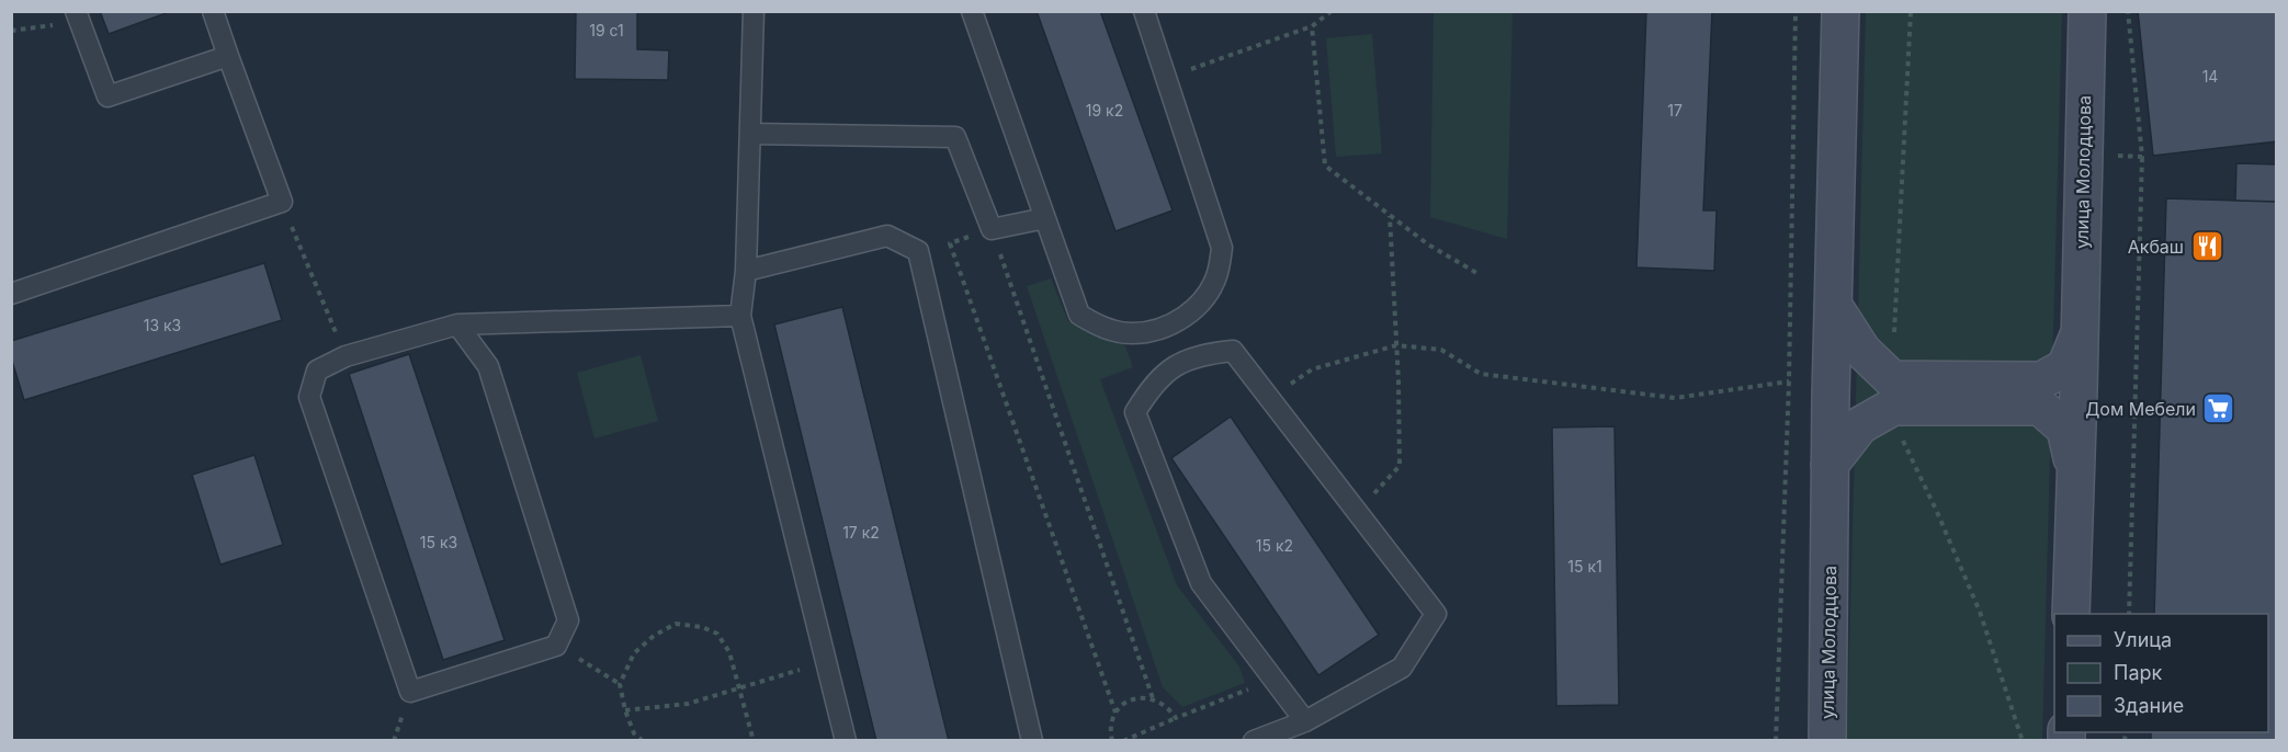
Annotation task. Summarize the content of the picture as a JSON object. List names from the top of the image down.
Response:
{
  "streets": {
    "street": ["улица Молодцова"]
  },
  "places": {
    "restaurant": ["Акбаш"],
    "supermarket": ["Дом Мебели"]
  },
  "house_numbers": [
    "19 с1",
    "14",
    "19 к2",
    "17",
    "13 к3",
    "17 к2",
    "15 к3",
    "15 к2",
    "15 к1"
  ],
  "legend": ["Улица", "Парк", "Здание"]
}
